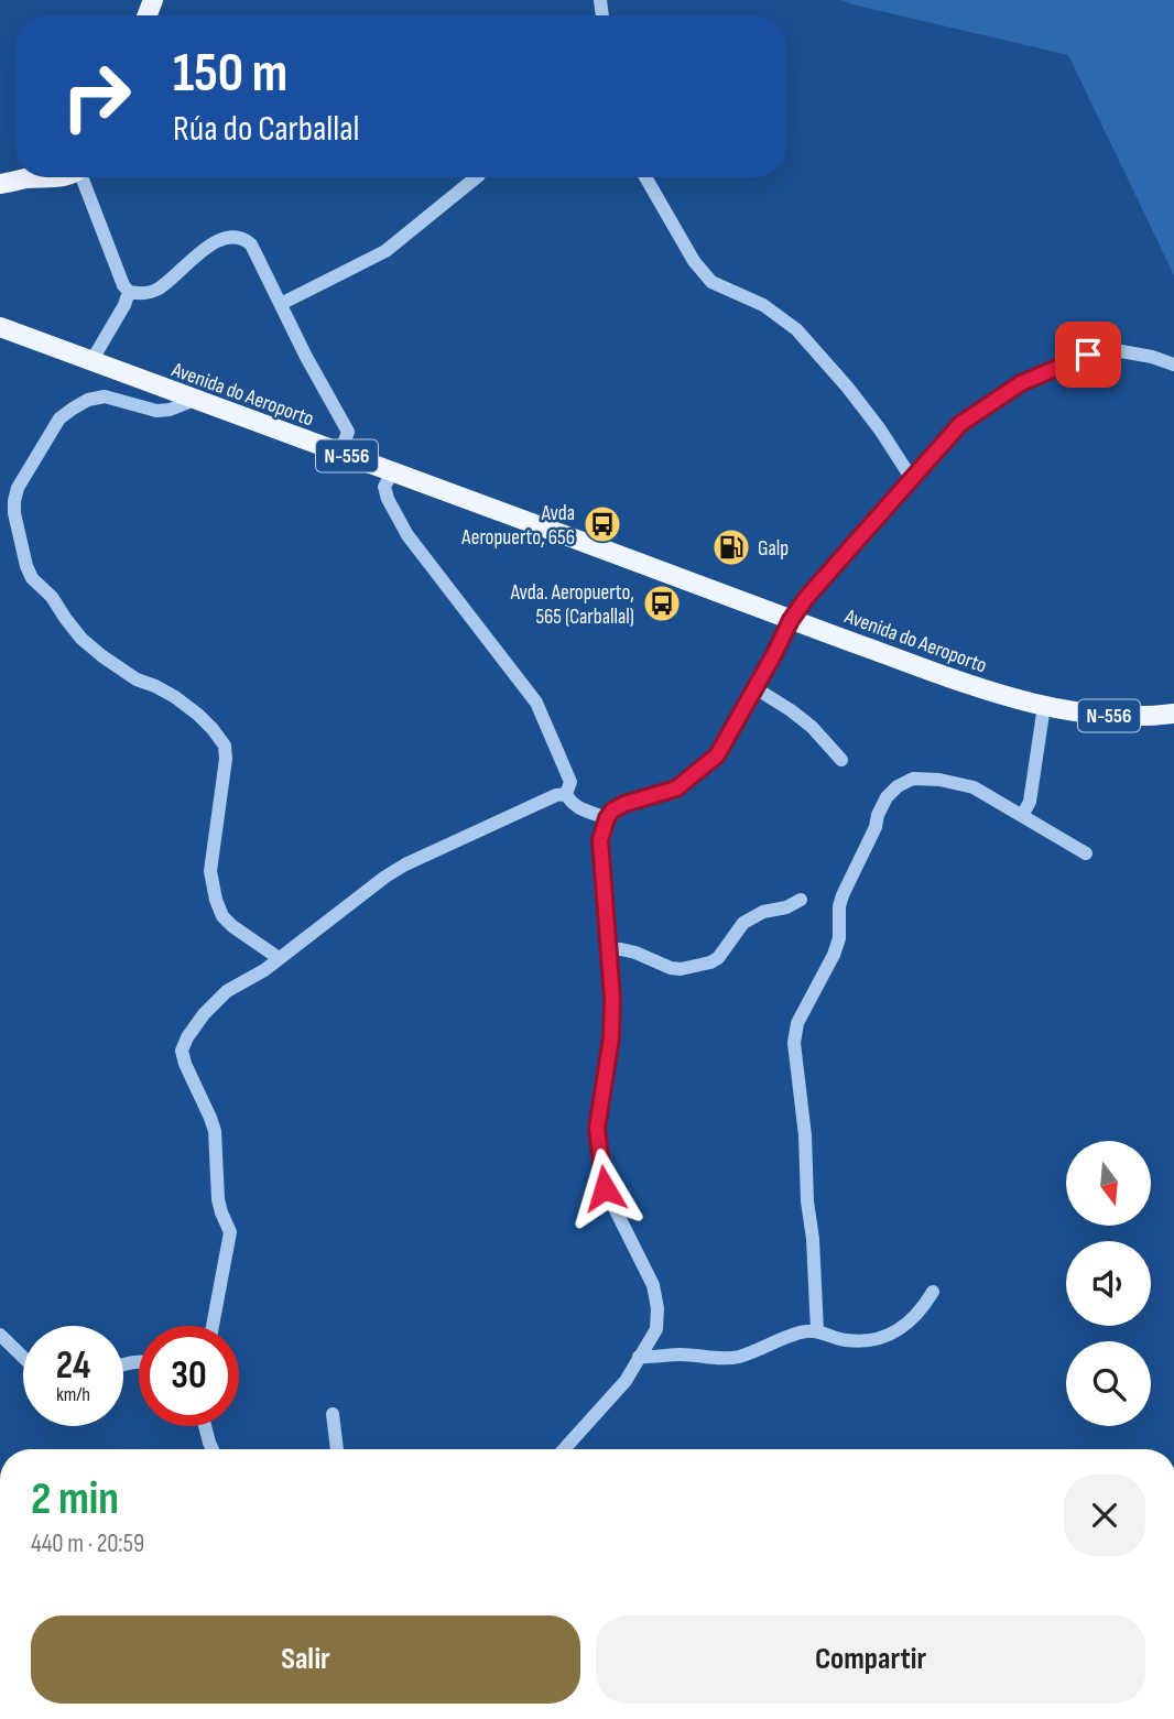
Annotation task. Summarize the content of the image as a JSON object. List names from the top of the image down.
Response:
{
  "streets": {
    "main road": ["Avenida do Aeroporto", "N-556"]
  },
  "places": {
    "bus stop": ["Avda Aeropuerto, 656", "Avda. Aeropuerto, 565 (Carballal)"],
    "fuel station": ["Galp"]
  },
  "north": "bottom",
  "page": {
    "turn": ["150 m", "Rúa do Carballal"],
    "speed": "24 km/h",
    "limit": "30",
    "heading": ["2 min", "440 m · 20:59"],
    "buttons": ["Salir", "Compartir"]
  }
}
